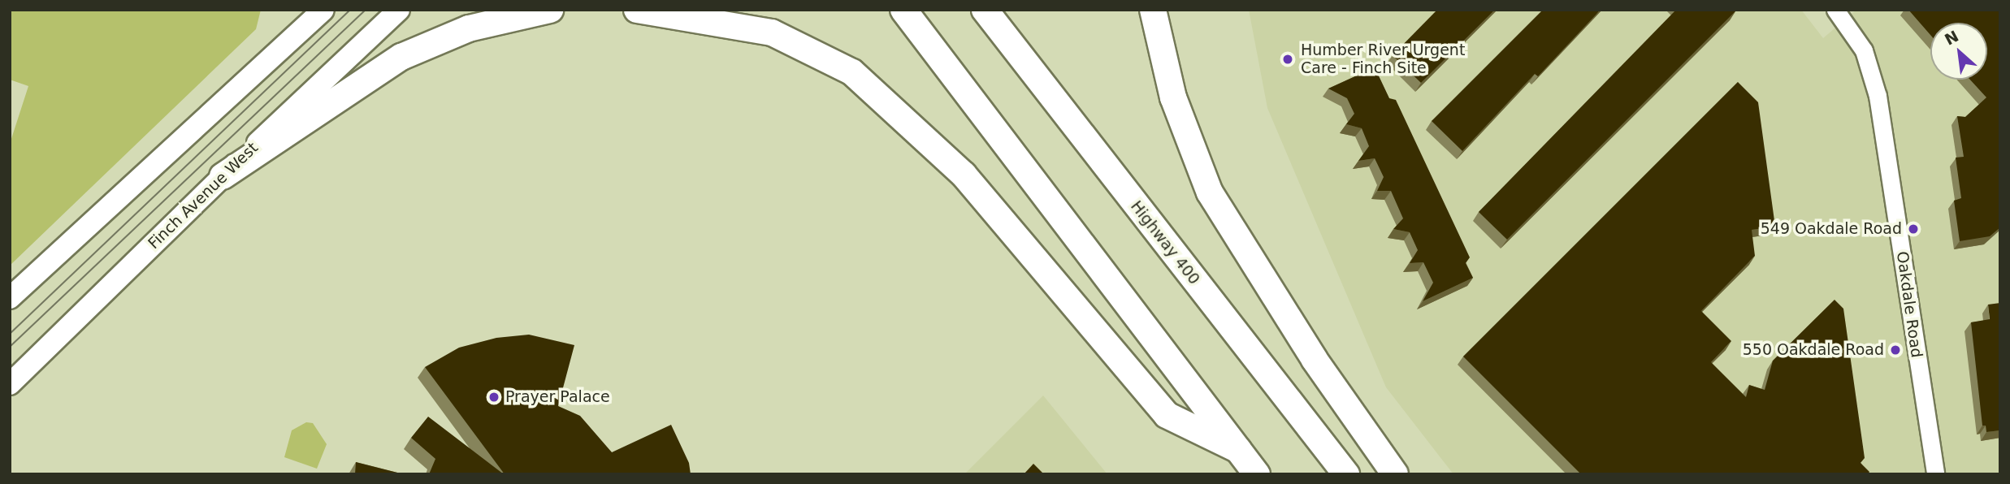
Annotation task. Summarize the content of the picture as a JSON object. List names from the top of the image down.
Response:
{
  "streets": {
    "highway": ["Highway 400"],
    "main road": ["Finch Avenue West"],
    "street": ["Oakdale Road"]
  },
  "places": [
    "Humber River Urgent Care - Finch Site",
    "549 Oakdale Road",
    "550 Oakdale Road",
    "Prayer Palace"
  ],
  "north": "top left"
}
